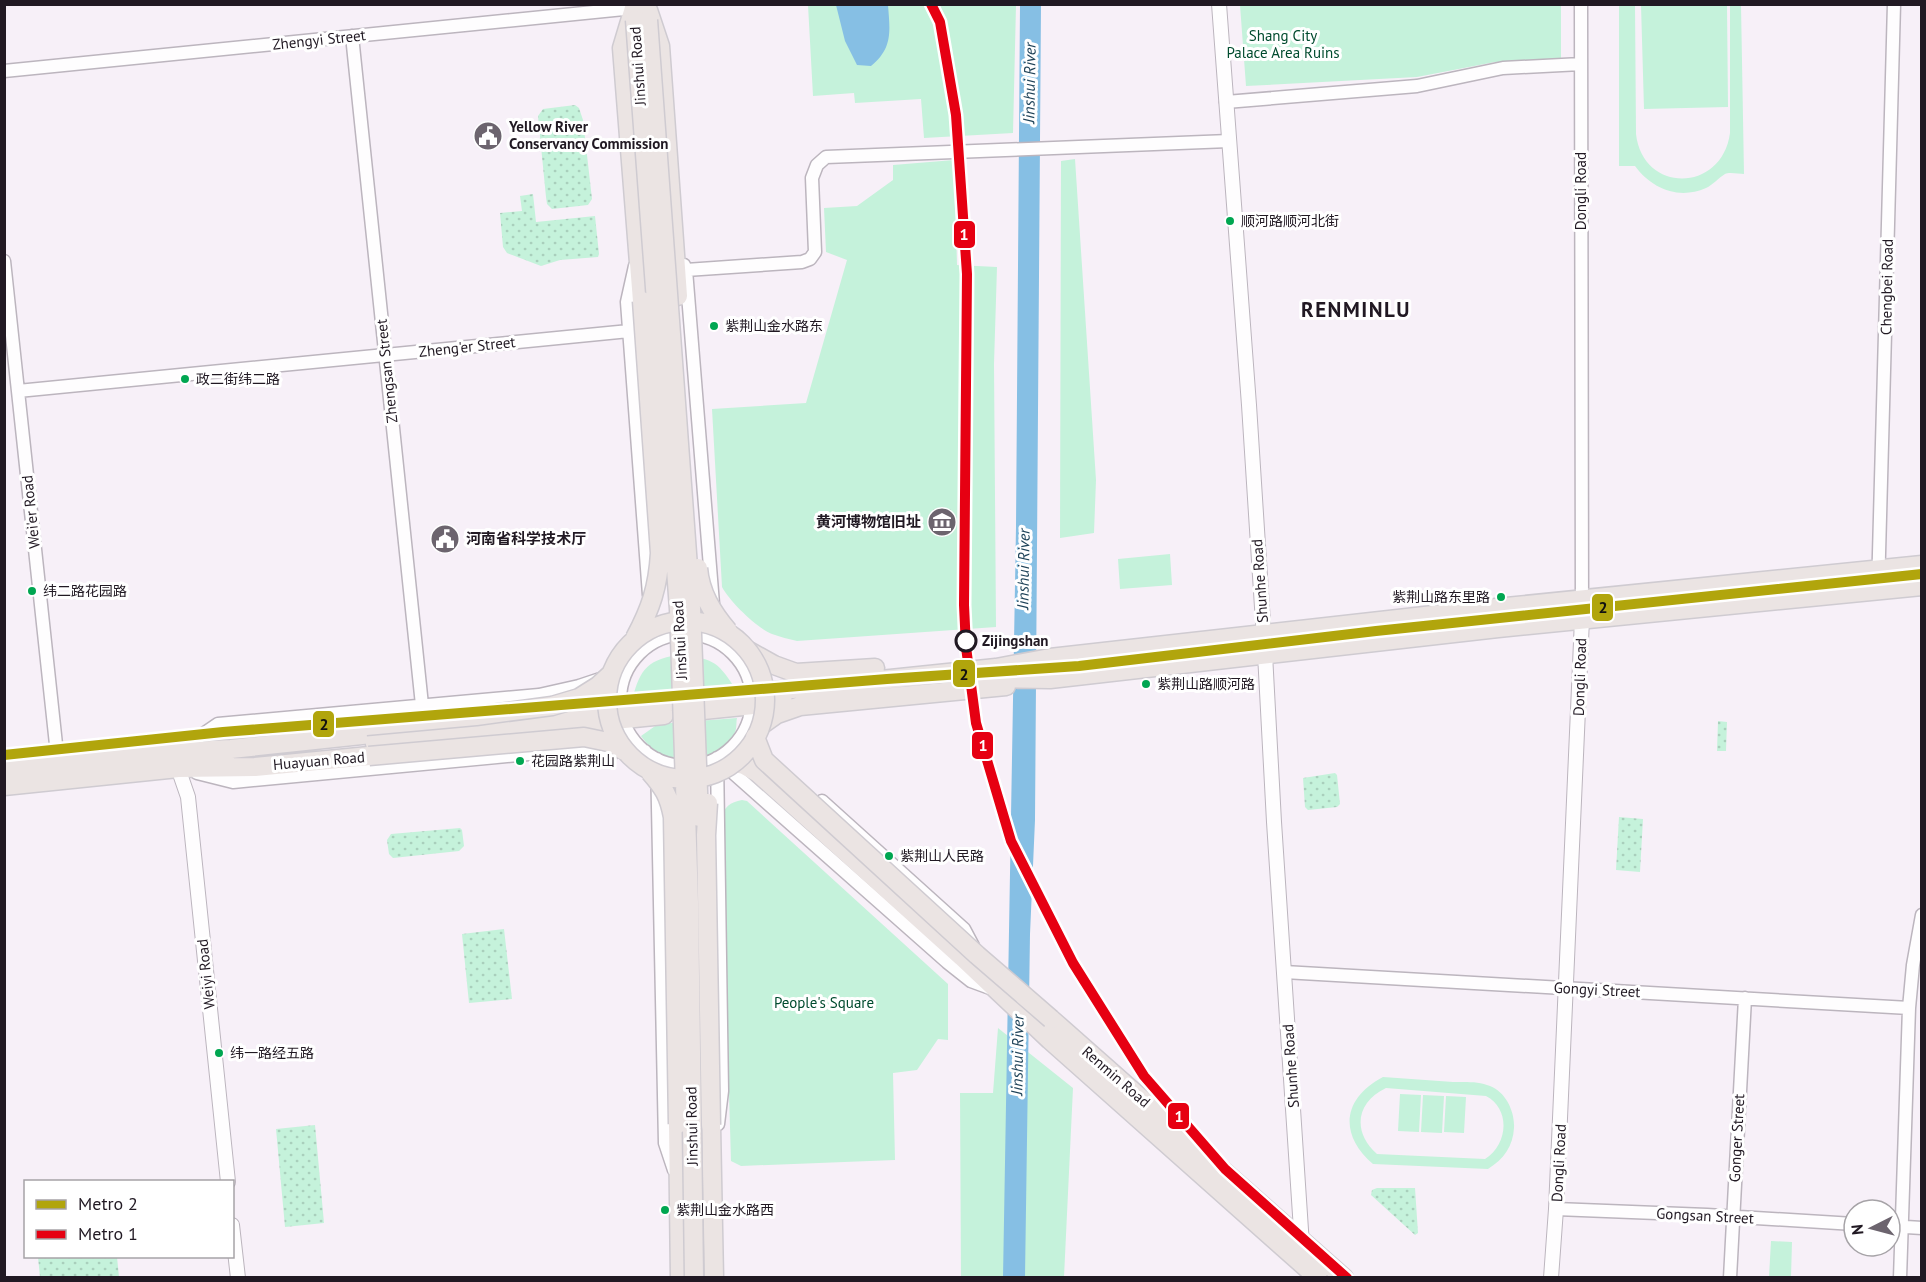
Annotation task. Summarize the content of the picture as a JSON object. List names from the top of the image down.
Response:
{
  "streets": {
    "main road": ["Jinshui Road", "Huayuan Road", "Renmin Road"],
    "street": [
      "Zhengyi Street",
      "Dongli Road",
      "Chengbei Road",
      "Zheng'er Street",
      "Zhengsan Street",
      "Wei'er Road",
      "Shunhe Road",
      "Weiyi Road",
      "Gongyi Street",
      "Gonger Street",
      "Gongsan Street"
    ]
  },
  "crossings": [
    ["Zhengyi Street", "Jinshui Road"],
    ["Zhengyi Street", "Zhengsan Street"],
    ["Dongli Road", "Gongyi Street"],
    ["Dongli Road", "Gongsan Street"],
    ["Zheng'er Street", "Zhengsan Street"],
    ["Zheng'er Street", "Wei'er Road"],
    ["Wei'er Road", "Huayuan Road"],
    ["Shunhe Road", "Gongyi Street"],
    ["Shunhe Road", "Renmin Road"],
    ["Huayuan Road", "Weiyi Road"],
    ["Huayuan Road", "Renmin Road"],
    ["Gongyi Street", "Gonger Street"],
    ["Gonger Street", "Gongsan Street"]
  ],
  "districts": ["RENMINLU"],
  "water": ["Jinshui River"],
  "parks": ["Shang City Palace Area Ruins", "People's Square"],
  "places": {
    "public building": ["Yellow River Conservancy Commission", "河南省科学技术厅"],
    "other": [
      "顺河路顺河北街",
      "紫荆山金水路东",
      "政二街纬二路",
      "纬二路花园路",
      "紫荆山路东里路",
      "Zijingshan",
      "紫荆山路顺河路",
      "花园路紫荆山",
      "紫荆山人民路",
      "纬一路经五路",
      "紫荆山金水路西"
    ],
    "museum": ["黄河博物馆旧址"]
  },
  "lines": ["metro line 1", "metro line 2"],
  "legend": ["Metro 2", "Metro 1"],
  "north": "left"
}
